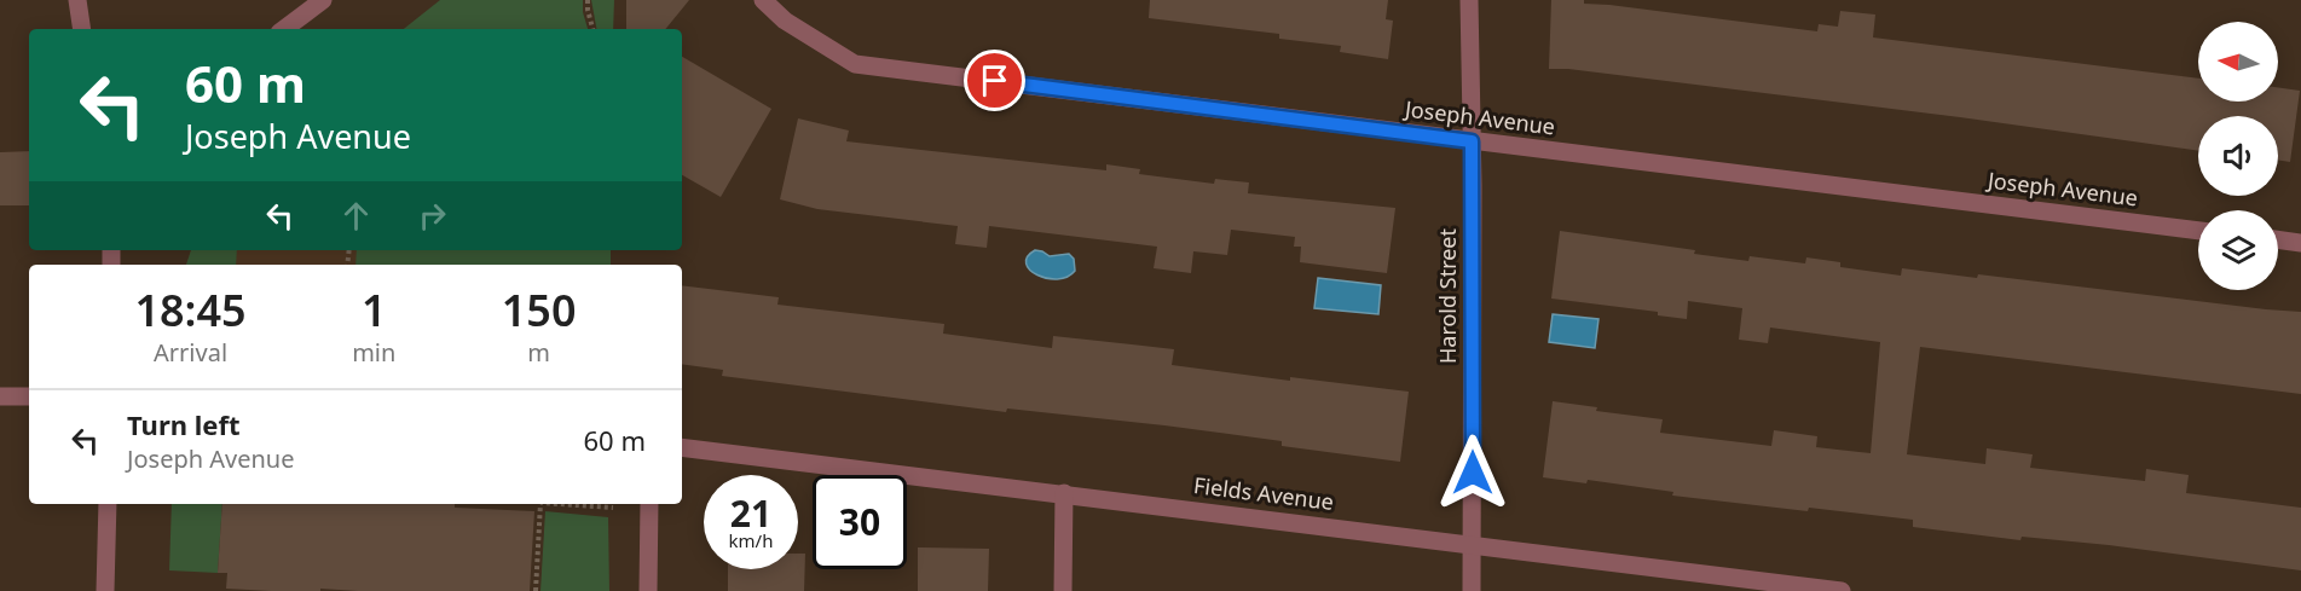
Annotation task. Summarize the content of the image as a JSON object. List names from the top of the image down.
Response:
{
  "streets": {
    "street": ["Joseph Avenue", "Harold Street", "Fields Avenue"]
  },
  "crossings": [
    ["Joseph Avenue", "Harold Street"],
    ["Harold Street", "Fields Avenue"]
  ],
  "north": "left",
  "page": {
    "turn": ["60 m", "Joseph Avenue"],
    "eta": [
      "18:45",
      "Arrival",
      "1",
      "min",
      "150",
      "m"
    ],
    "list": [
      {
        "name": "Turn left",
        "note": "Joseph Avenue",
        "value": "60 m"
      }
    ],
    "speed": "21 km/h",
    "limit": "30"
  }
}
